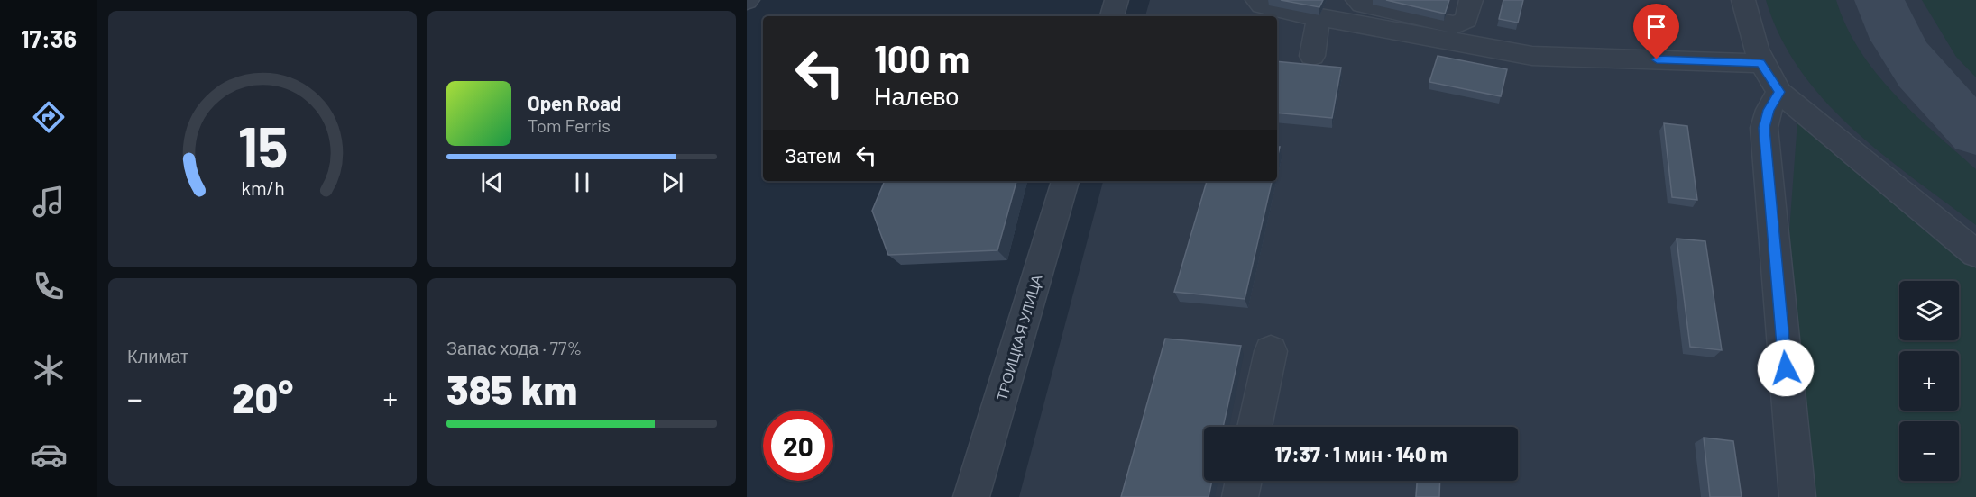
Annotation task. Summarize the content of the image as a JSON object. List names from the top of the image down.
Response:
{
  "streets": {
    "street": ["ТРОИЦКАЯ УЛИЦА"]
  },
  "page": {
    "tabs": "17:36",
    "turn": ["100 m", "Налево"],
    "song": ["Open Road", "Tom Ferris"],
    "then": "Затем",
    "tile": [
      "Климат",
      ["Запас хода · 77%", "385 km"]
    ],
    "map_buttons": ["+", "−"],
    "heat": ["−", "20°", "+"],
    "limit": "20",
    "trip": "17:37 · 1 мин · 140 m",
    "gauge": ["15", "km/h"]
  }
}
